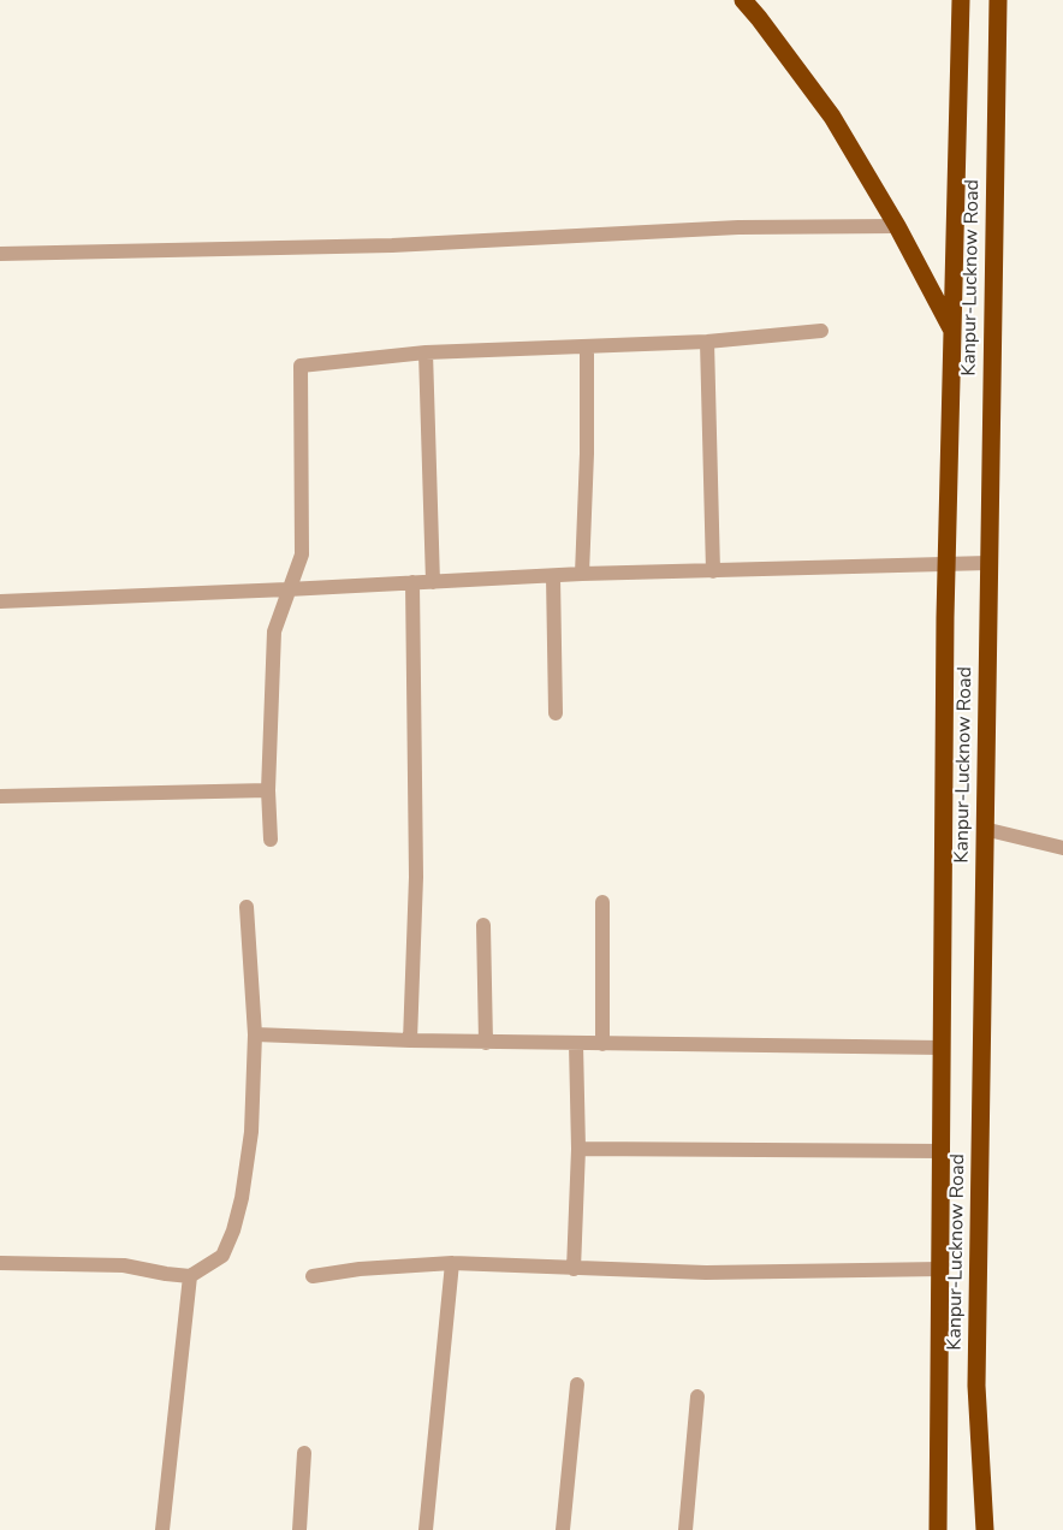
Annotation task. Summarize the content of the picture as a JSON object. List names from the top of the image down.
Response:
{
  "streets": {
    "highway": ["Kanpur-Lucknow Road"]
  }
}
